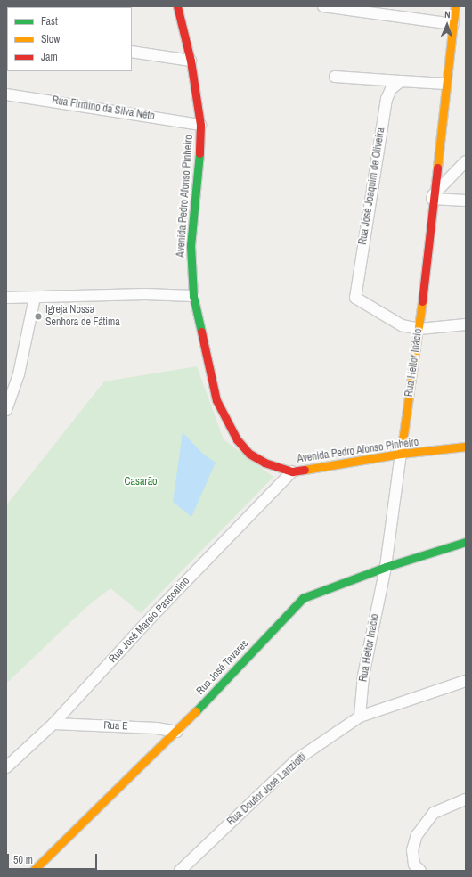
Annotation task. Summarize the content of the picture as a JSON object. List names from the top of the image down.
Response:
{
  "streets": {
    "street": [
      "Rua Firmino da Silva Neto",
      "Rua José Joaquim de Oliveira",
      "Avenida Pedro Afonso Pinheiro",
      "Rua Heitor Inácio",
      "Rua José Márcio Pascoalino",
      "Rua José Tavares",
      "Rua E",
      "Rua Doutor José Lanziotti"
    ]
  },
  "crossings": [
    ["Rua Firmino da Silva Neto", "Avenida Pedro Afonso Pinheiro"],
    ["Rua José Joaquim de Oliveira", "Rua Heitor Inácio"],
    ["Avenida Pedro Afonso Pinheiro", "Rua Heitor Inácio"],
    ["Avenida Pedro Afonso Pinheiro", "Rua José Márcio Pascoalino"],
    ["Rua Heitor Inácio", "Rua José Tavares"],
    ["Rua Heitor Inácio", "Rua Doutor José Lanziotti"],
    ["Rua José Márcio Pascoalino", "Rua E"],
    ["Rua José Tavares", "Rua E"]
  ],
  "parks": ["Casarão"],
  "places": ["Igreja Nossa Senhora de Fátima"],
  "legend": ["Fast", "Slow", "Jam"],
  "scale_bar": "50 m",
  "north": "top"
}
